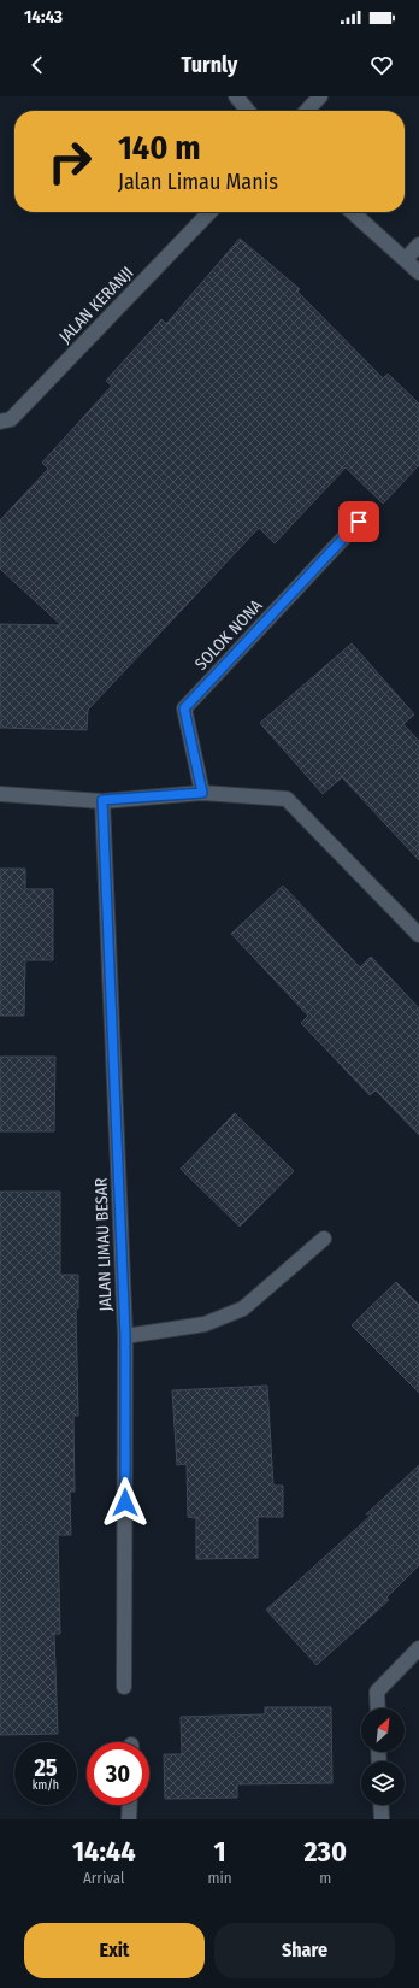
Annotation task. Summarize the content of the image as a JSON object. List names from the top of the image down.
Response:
{
  "streets": {
    "street": ["JALAN KERANJI", "SOLOK NONA", "JALAN LIMAU BESAR"]
  },
  "north": "top right",
  "page": {
    "status": "14:43",
    "header": "Turnly",
    "turn": ["140 m", "Jalan Limau Manis"],
    "speed": "25 km/h",
    "limit": "30",
    "eta": [
      "14:44",
      "Arrival",
      "1",
      "min",
      "230",
      "m"
    ],
    "buttons": ["Exit", "Share"]
  }
}
